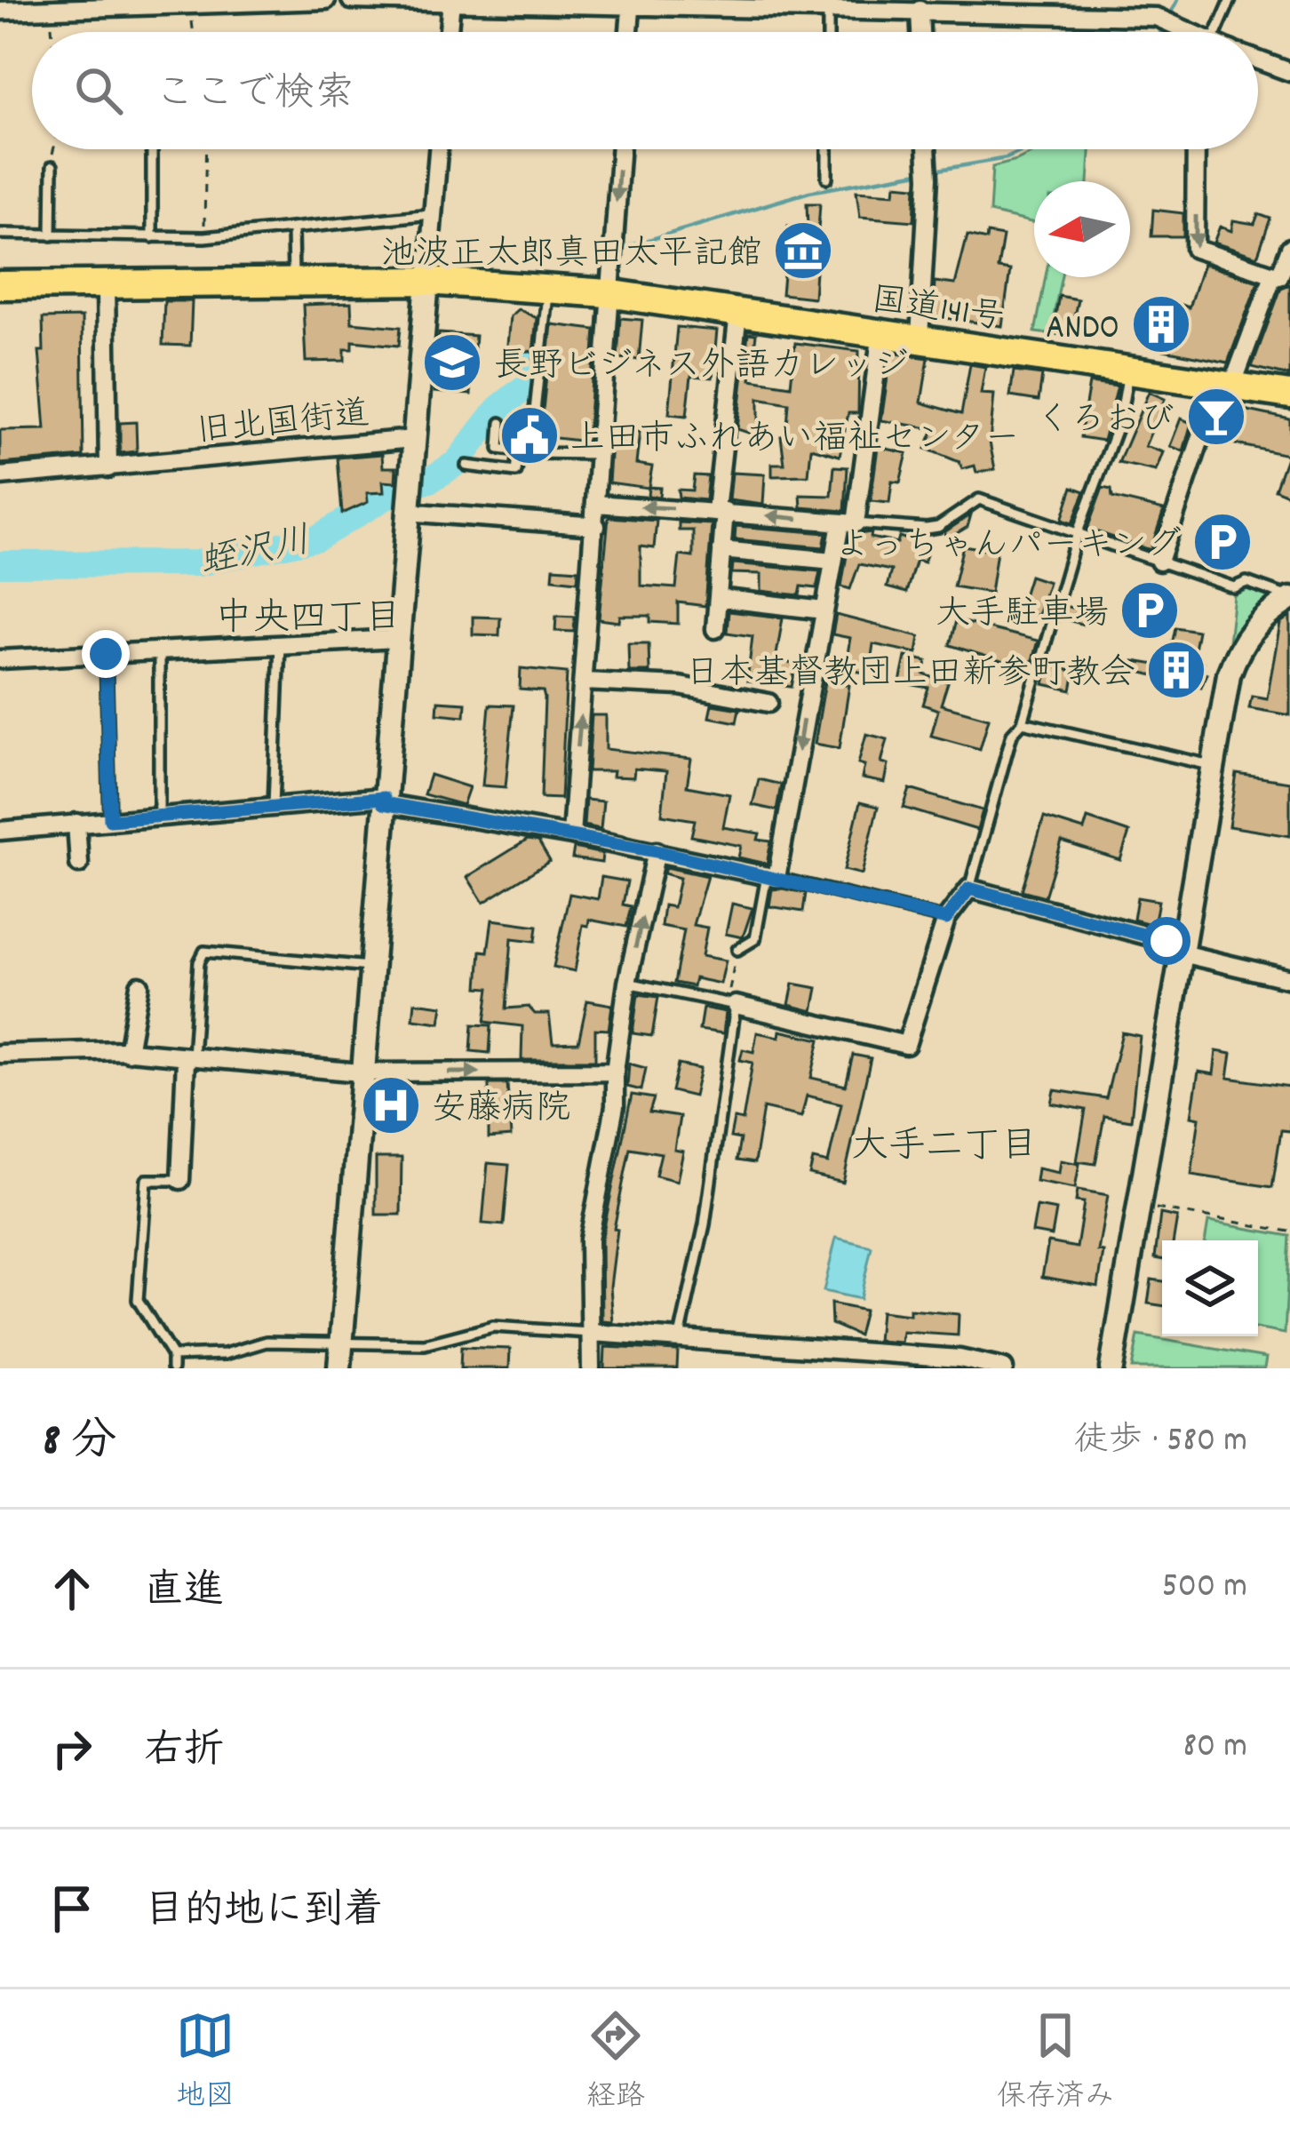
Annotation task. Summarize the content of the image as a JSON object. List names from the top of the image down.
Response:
{
  "streets": {
    "highway": ["国道141号"],
    "street": ["旧北国街道"]
  },
  "crossings": [
    ["国道141号", "旧北国街道"]
  ],
  "districts": ["中央四丁目", "大手二丁目"],
  "water": ["蛭沢川"],
  "places": {
    "museum": ["池波正太郎真田太平記館"],
    "building": ["ANDO", "日本基督教団上田新参町教会"],
    "school or university": ["長野ビジネス外語カレッジ"],
    "bar": ["くろおび"],
    "public building": ["上田市ふれあい福祉センター"],
    "parking": ["よっちゃんパーキング", "大手駐車場"],
    "hospital": ["安藤病院"]
  },
  "north": "left",
  "page": {
    "search": "ここで検索",
    "heading": ["8 分", "徒歩 · 580 m"],
    "list": [
      ["直進", "500 m"],
      ["右折", "80 m"],
      "目的地に到着"
    ],
    "nav": ["地図", "経路", "保存済み"]
  }
}
